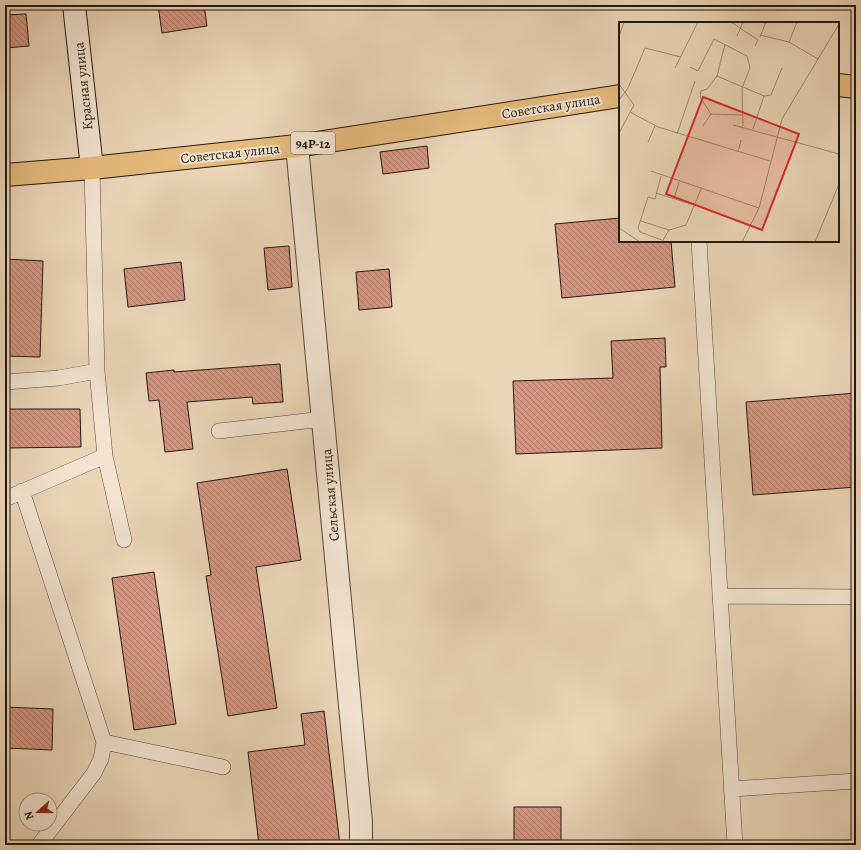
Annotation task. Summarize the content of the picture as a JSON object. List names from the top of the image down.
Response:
{
  "streets": {
    "main road": ["Советская улица", "94Р-12"],
    "street": ["Красная улица", "Сельская улица"]
  },
  "crossings": [
    ["Красная улица", "Советская улица"],
    ["Советская улица", "Сельская улица"]
  ],
  "north": "left"
}
